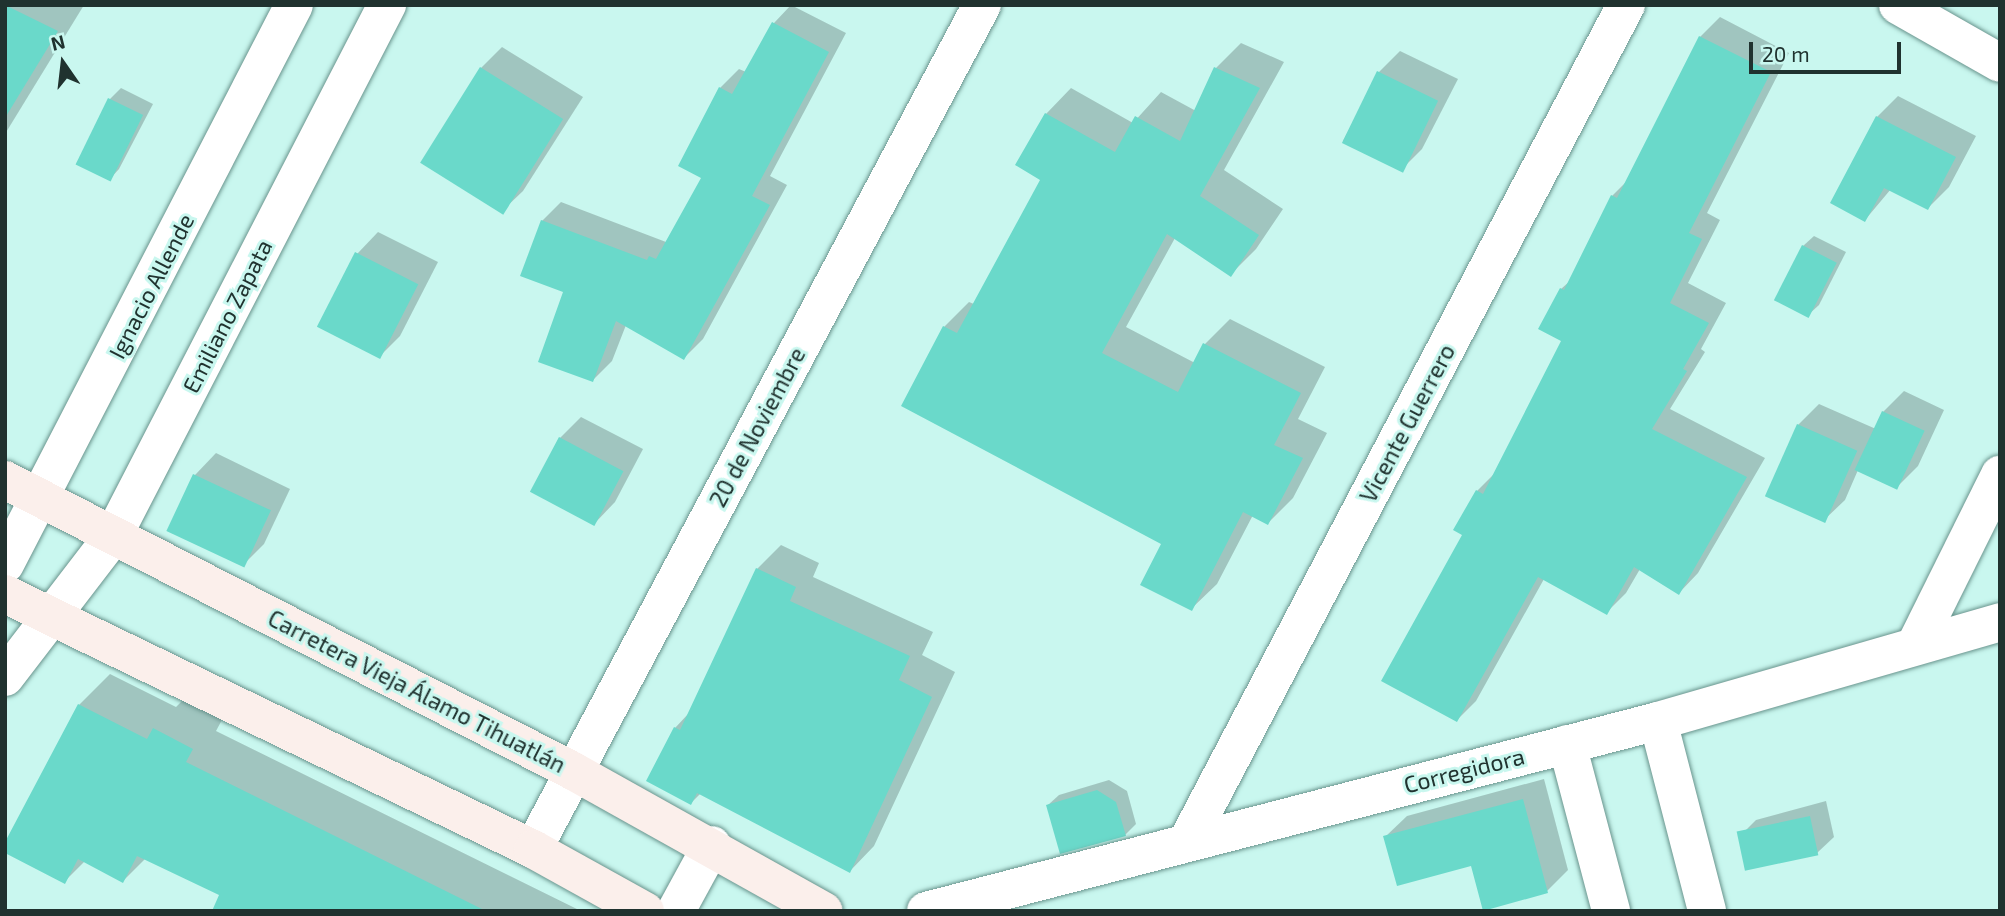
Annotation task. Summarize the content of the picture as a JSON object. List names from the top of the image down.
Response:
{
  "streets": {
    "main road": ["Carretera Vieja Álamo Tihuatlán"],
    "street": [
      "Ignacio Allende",
      "Emiliano Zapata",
      "Vicente Guerrero",
      "20 de Noviembre",
      "Corregidora"
    ]
  },
  "crossings": [
    ["Ignacio Allende", "Carretera Vieja Álamo Tihuatlán"],
    ["Emiliano Zapata", "Carretera Vieja Álamo Tihuatlán"],
    ["Vicente Guerrero", "Corregidora"],
    ["20 de Noviembre", "Carretera Vieja Álamo Tihuatlán"]
  ],
  "scale_bar": "20 m",
  "north": "top"
}
